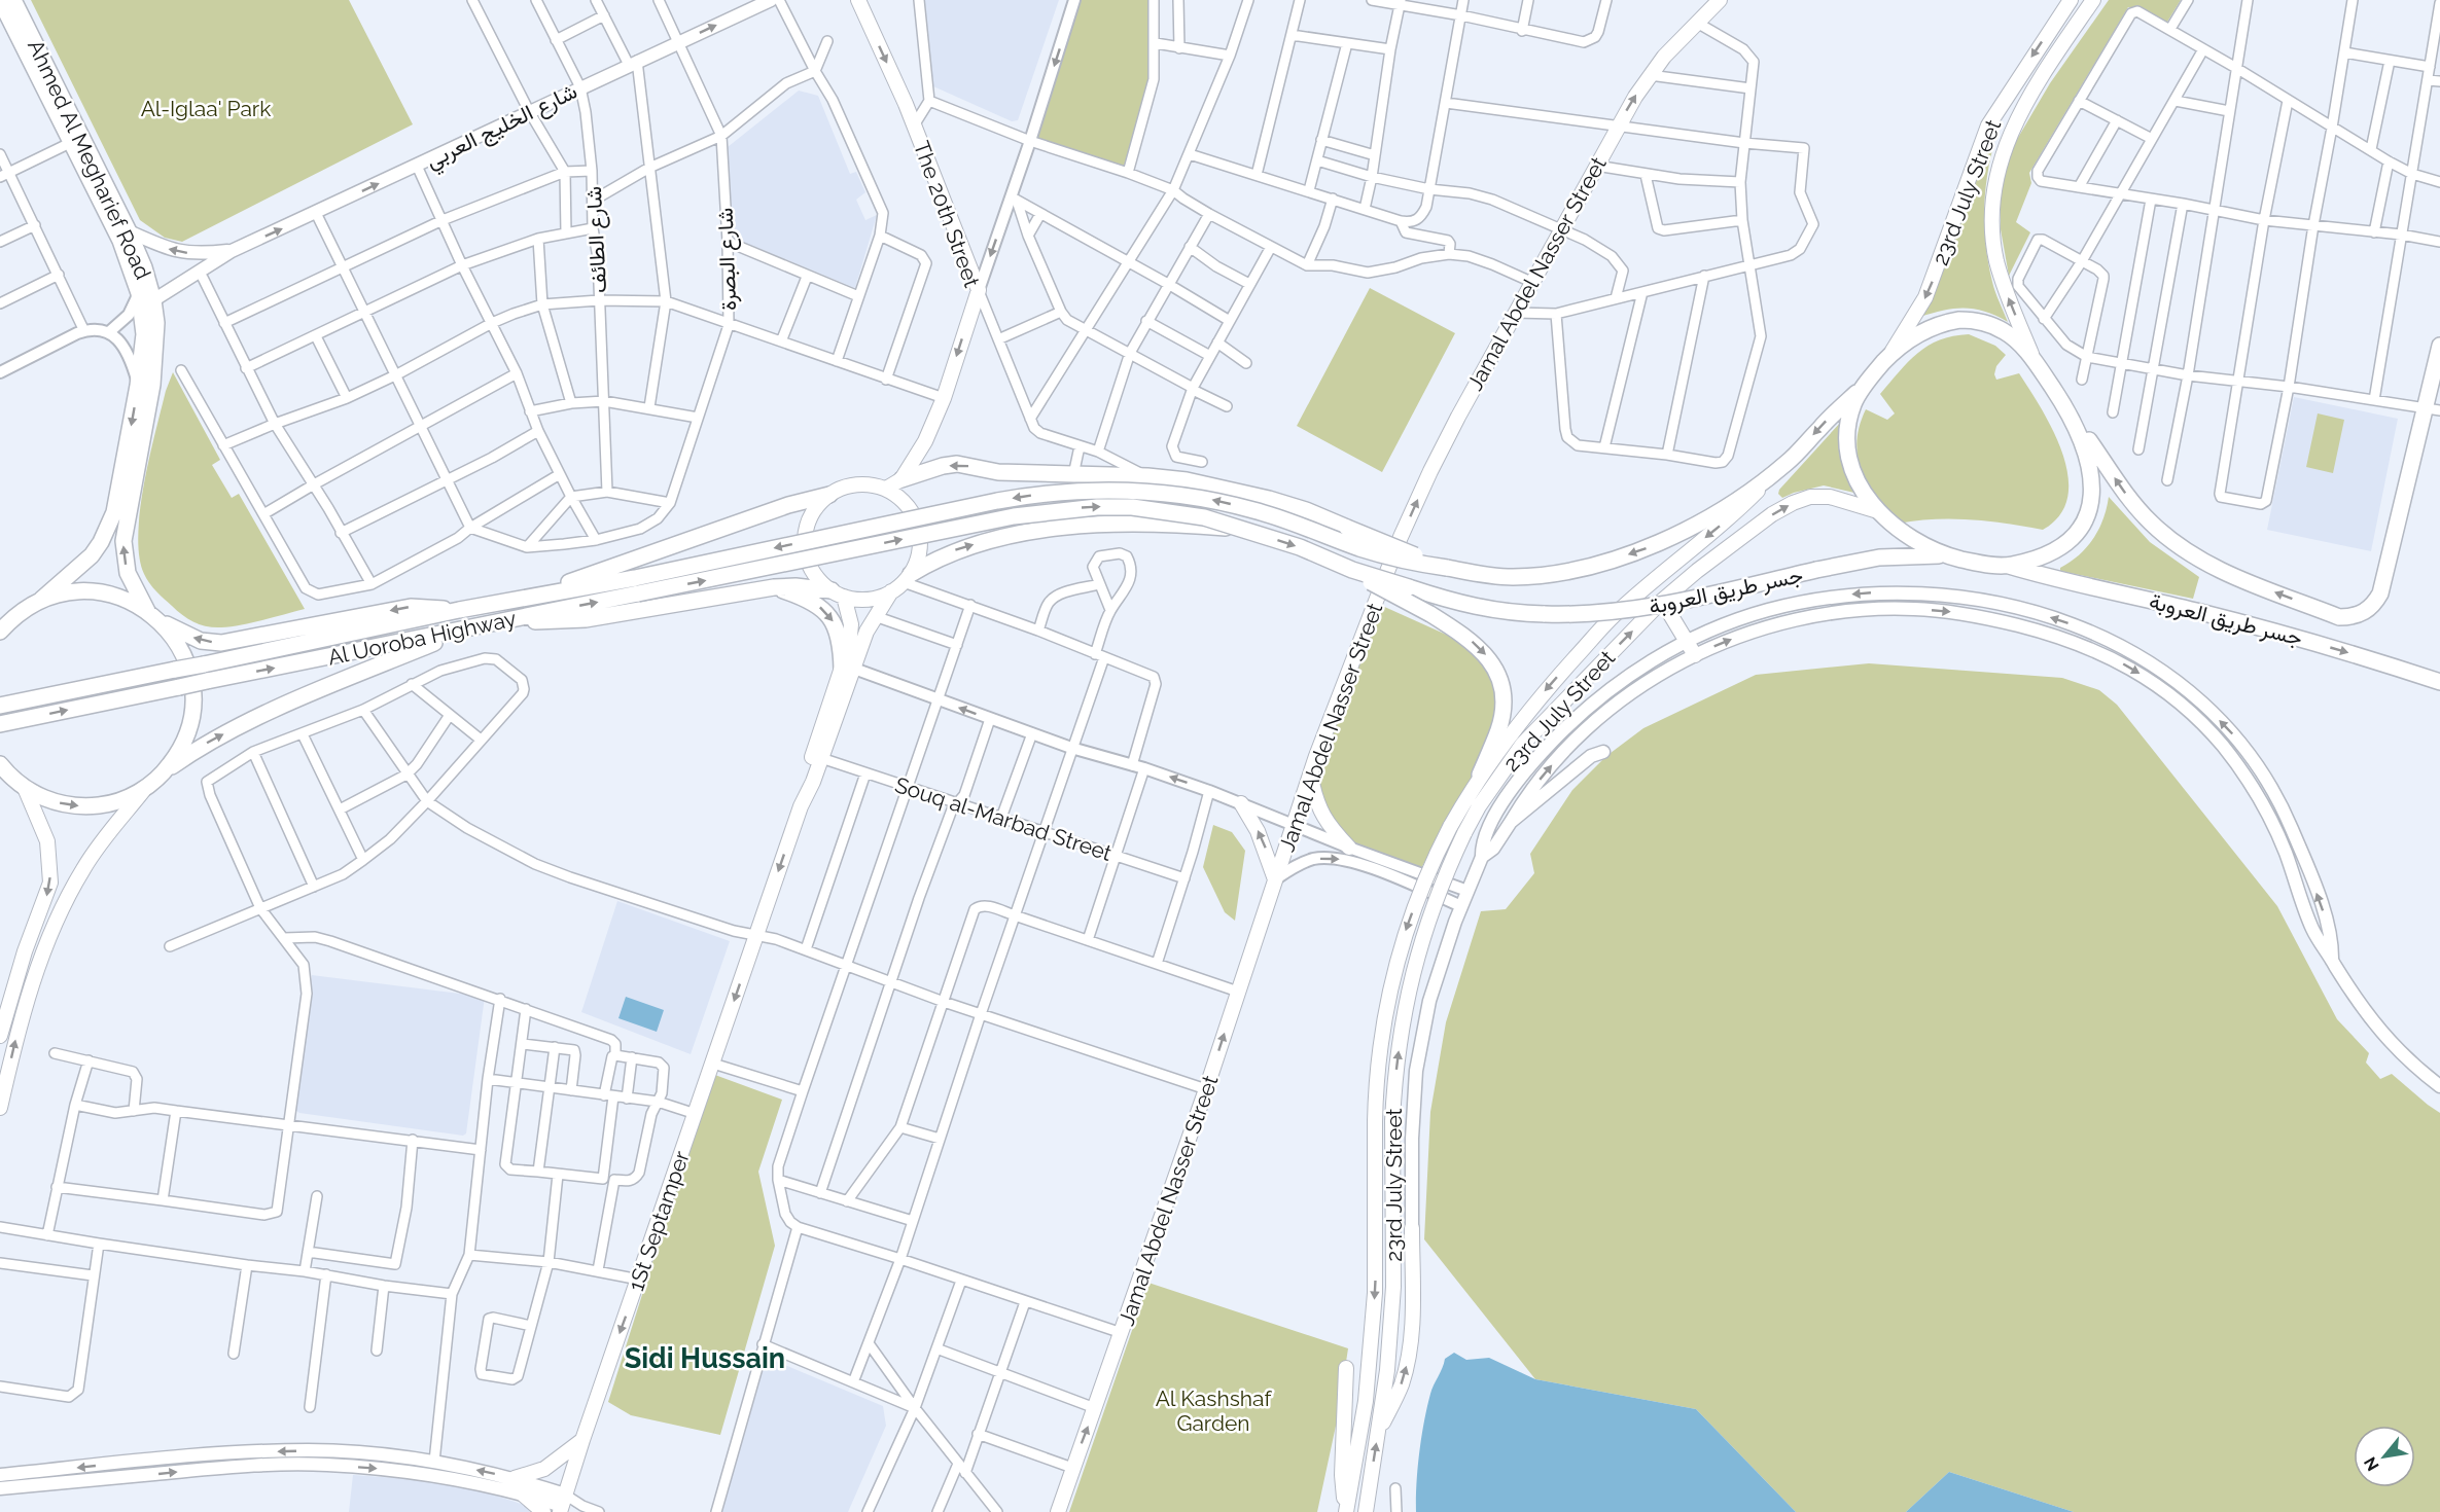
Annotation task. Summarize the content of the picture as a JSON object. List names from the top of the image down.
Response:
{
  "streets": {
    "highway": ["Ahmed Al Megharief Road", "جسر طريق العروبة", "Al Uoroba Highway"],
    "main road": [
      "شارع الخليج العربي",
      "23rd July Street",
      "The 20th Street",
      "Jamal Abdel Nasser Street",
      "1St Septamper"
    ],
    "street": ["شارع الطائف", "شارع البصرة", "Souq al-Marbad Street"]
  },
  "crossings": [
    ["شارع الخليج العربي", "Ahmed Al Megharief Road"],
    ["شارع الخليج العربي", "شارع الطائف"],
    ["شارع الخليج العربي", "شارع البصرة"]
  ],
  "one_way": [
    "The 20th Street",
    "Jamal Abdel Nasser Street",
    "جسر طريق العروبة",
    "1St Septamper"
  ],
  "districts": ["Sidi Hussain"],
  "parks": ["Al-Iglaa' Park", "Al Kashshaf Garden"],
  "north": "bottom left"
}
